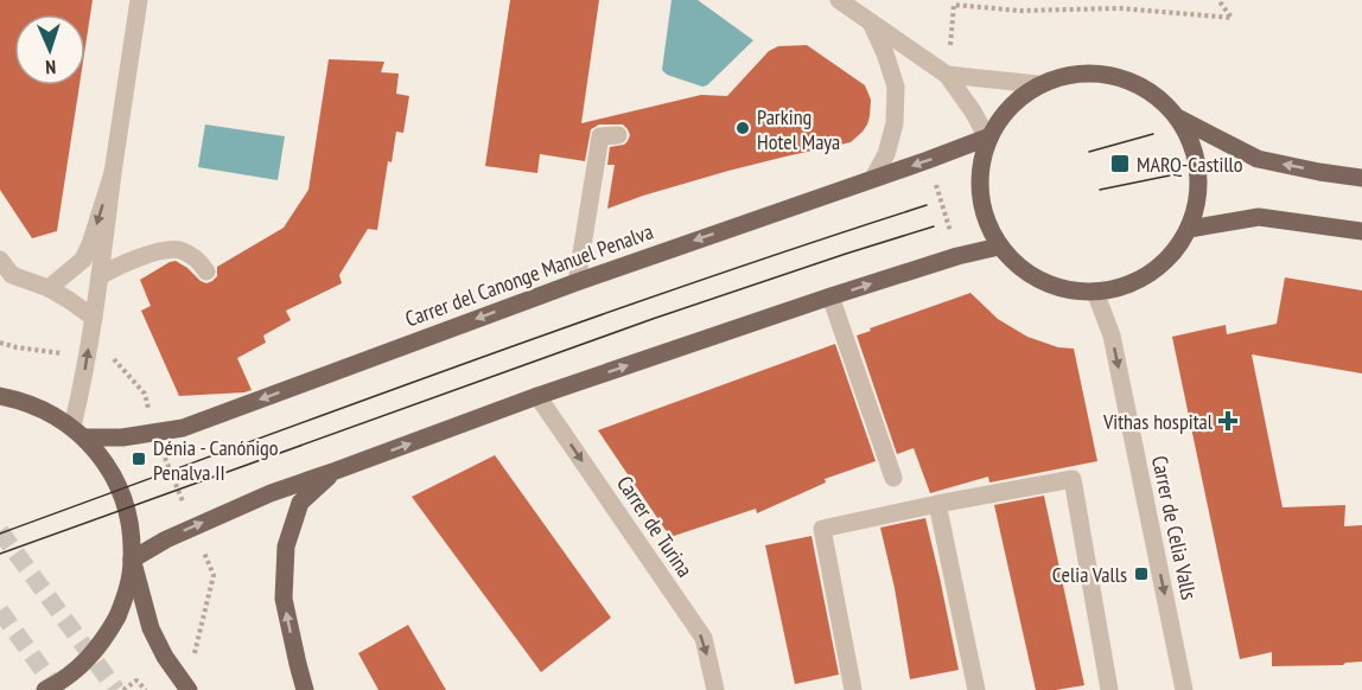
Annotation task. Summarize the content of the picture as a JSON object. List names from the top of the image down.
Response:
{
  "streets": {
    "main road": ["Carrer del Canonge Manuel Penalva"],
    "street": ["Carrer de Turina", "Carrer de Celia Valls"]
  },
  "crossings": [
    ["Carrer del Canonge Manuel Penalva", "Carrer de Celia Valls"]
  ],
  "one_way": ["Carrer de Turina", "Carrer de Celia Valls"],
  "places": {
    "other": ["Parking Hotel Maya"],
    "transit": ["MARQ-Castillo", "Dénia - Canónigo Penalva II", "Celia Valls"],
    "health": ["Vithas hospital"]
  },
  "north": "bottom"
}
